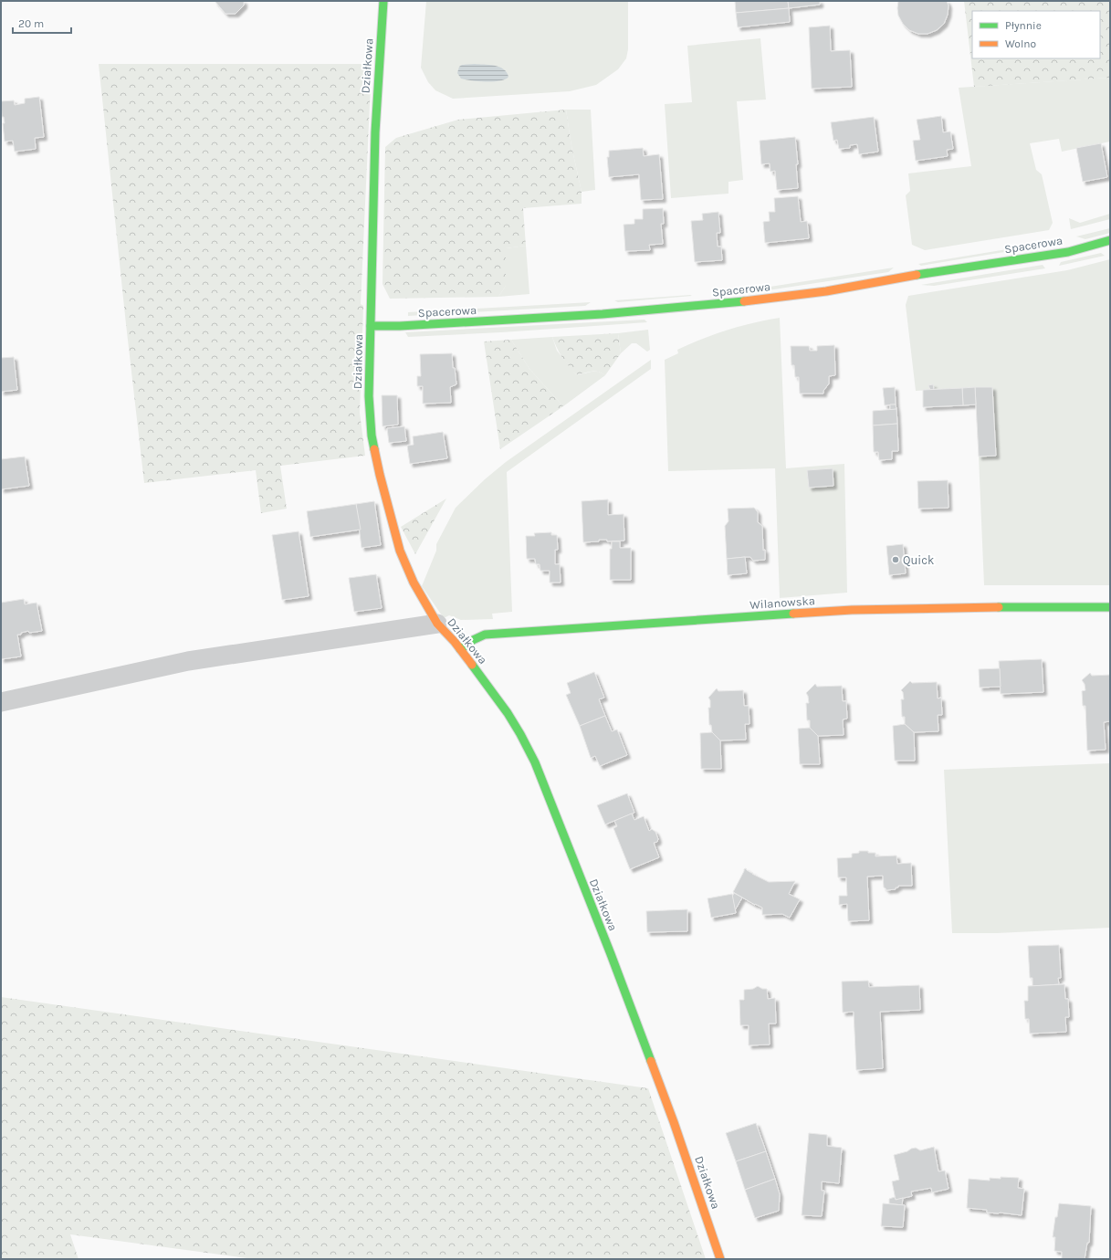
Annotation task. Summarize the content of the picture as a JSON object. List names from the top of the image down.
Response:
{
  "streets": {
    "street": ["Działkowa", "Spacerowa", "Wilanowska"]
  },
  "crossings": [
    ["Działkowa", "Spacerowa"],
    ["Działkowa", "Wilanowska"]
  ],
  "places": ["Quick"],
  "legend": ["Płynnie", "Wolno"],
  "scale_bar": "20 m"
}
